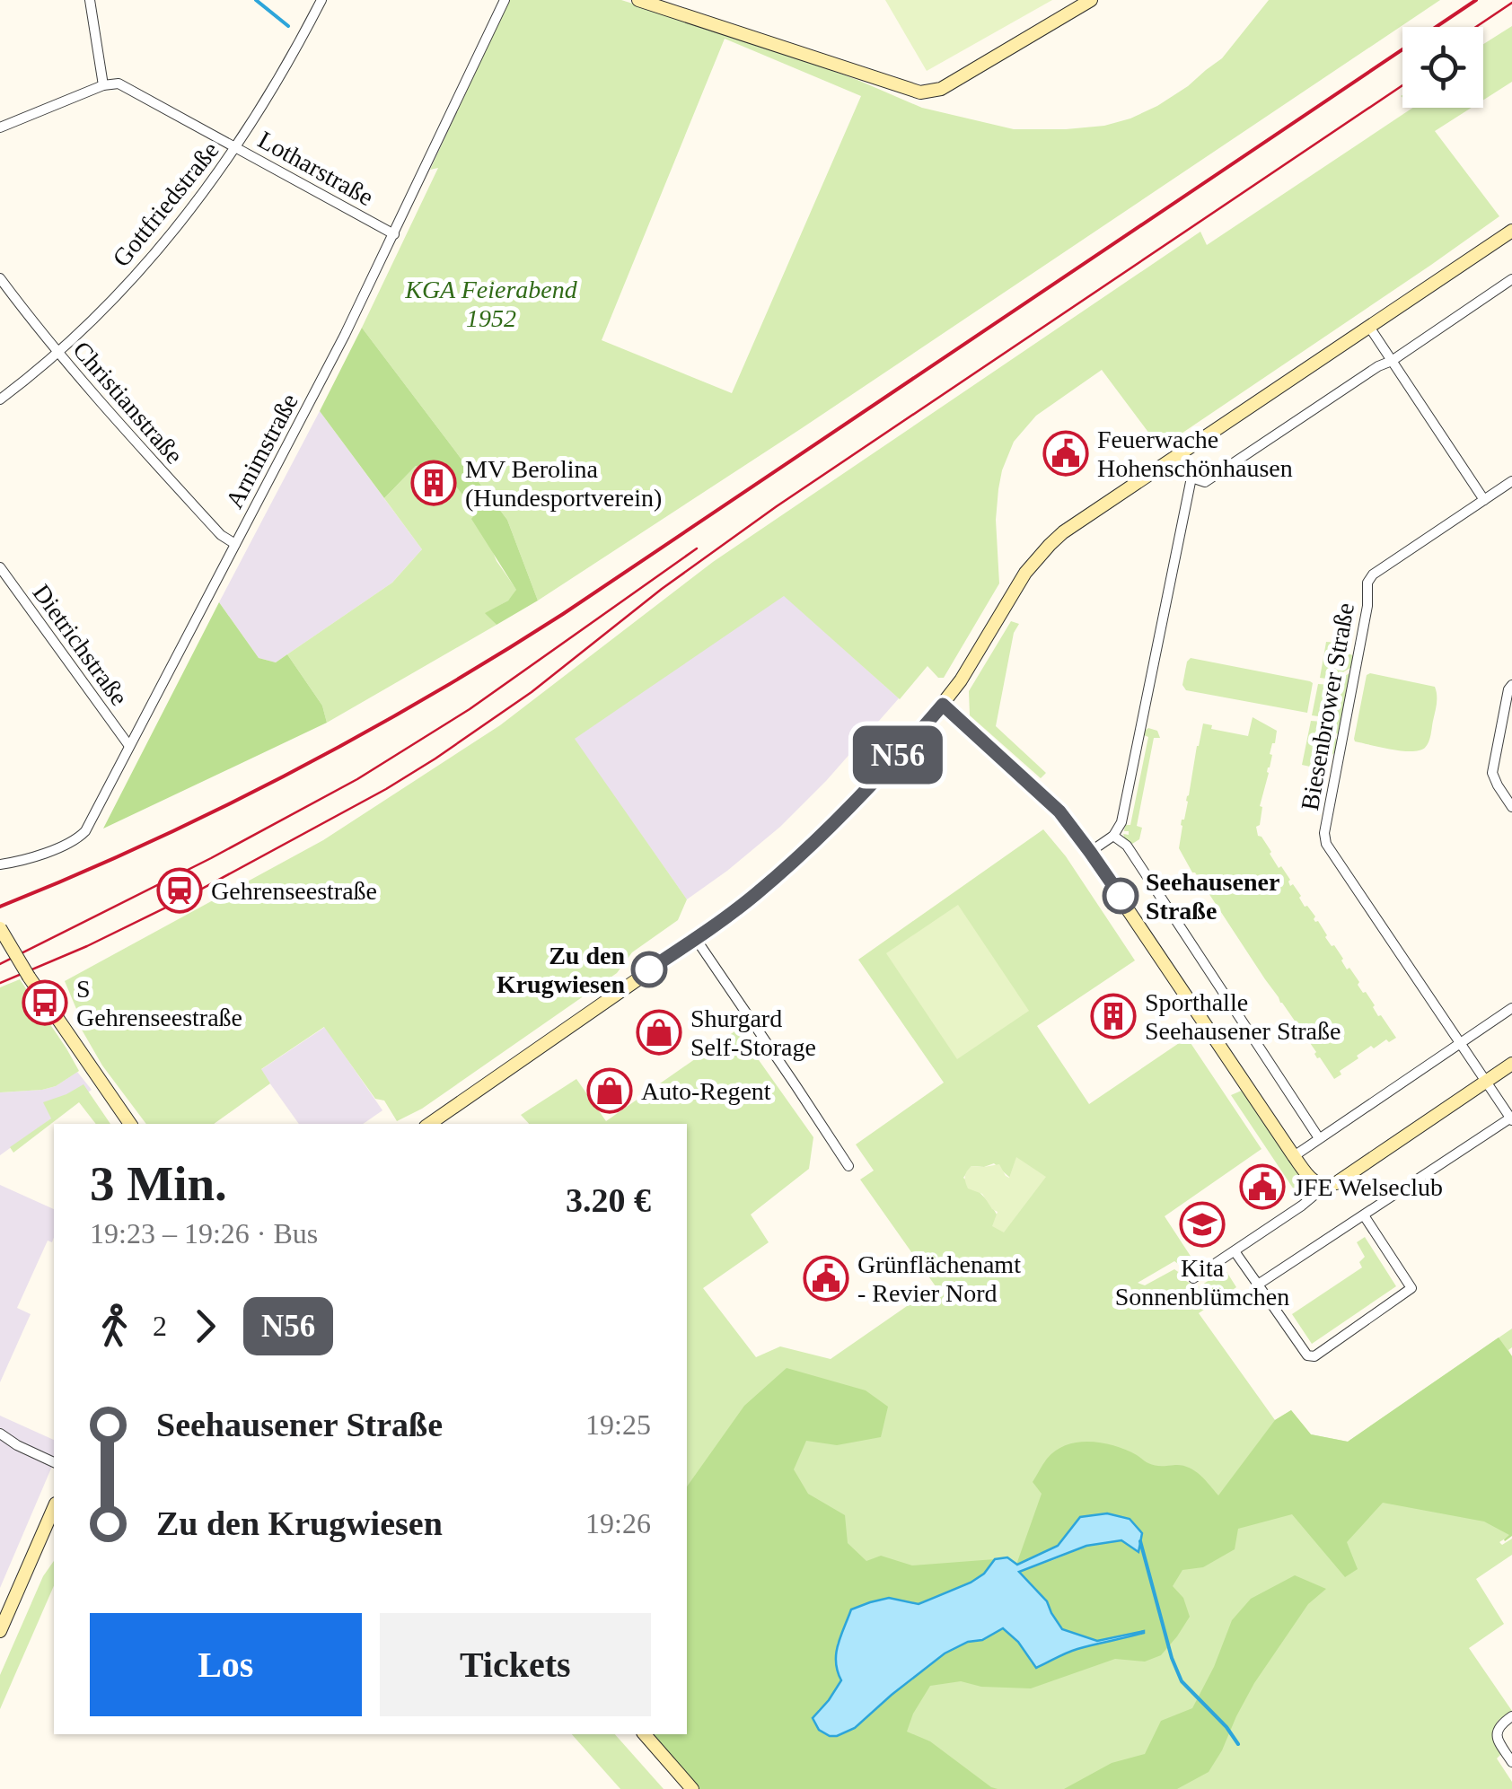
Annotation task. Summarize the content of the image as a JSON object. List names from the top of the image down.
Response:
{
  "streets": {
    "street": [
      "Lotharstraße",
      "Gottfriedstraße",
      "Christianstraße",
      "Arnimstraße",
      "Dietrichstraße",
      "Biesenbrower Straße"
    ]
  },
  "crossings": [
    ["Lotharstraße", "Gottfriedstraße"],
    ["Lotharstraße", "Arnimstraße"],
    ["Gottfriedstraße", "Christianstraße"],
    ["Christianstraße", "Arnimstraße"],
    ["Arnimstraße", "Dietrichstraße"]
  ],
  "parks": ["KGA Feierabend 1952"],
  "places": {
    "public building": ["Feuerwache Hohenschönhausen", "JFE Welseclub", "Grünflächenamt - Revier Nord"],
    "building": ["MV Berolina (Hundesportverein)", "Sporthalle Seehausener Straße"],
    "station": ["Gehrenseestraße"],
    "other": ["Seehausener Straße", "Zu den Krugwiesen"],
    "bus stop": ["S Gehrenseestraße"],
    "shop": ["Shurgard Self-Storage", "Auto-Regent"],
    "school or university": ["Kita Sonnenblümchen"]
  },
  "lines": ["bus line N56"],
  "page": {
    "on_map": "N56",
    "heading": ["3 Min.", "19:23 – 19:26 · Bus", "3.20 €"],
    "legs": ["2", "N56"],
    "list": [
      {
        "name": "Seehausener Straße",
        "value": "19:25"
      },
      {
        "name": "Zu den Krugwiesen",
        "value": "19:26"
      }
    ],
    "buttons": ["Los", "Tickets"]
  }
}
